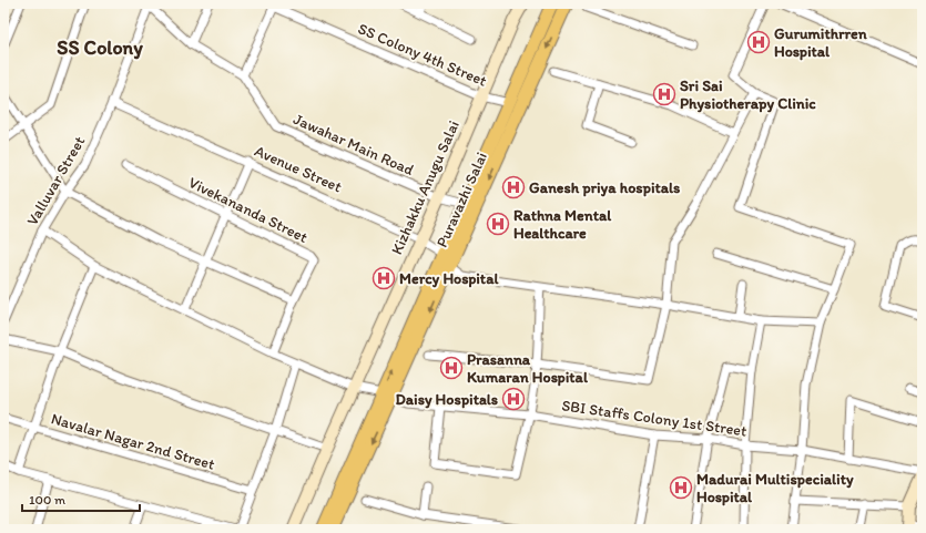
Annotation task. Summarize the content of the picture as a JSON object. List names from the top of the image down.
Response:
{
  "streets": {
    "main road": ["Puravazhi Salai"],
    "street": [
      "SS Colony 4th Street",
      "Jawahar Main Road",
      "Avenue Street",
      "Valluvar Street",
      "Kizhakku Anugu Salai",
      "Vivekananda Street",
      "SBI Staffs Colony 1st Street",
      "Navalar Nagar 2nd Street"
    ]
  },
  "crossings": [
    ["SS Colony 4th Street", "Jawahar Main Road"],
    ["SS Colony 4th Street", "Kizhakku Anugu Salai"],
    ["SS Colony 4th Street", "Puravazhi Salai"],
    ["Jawahar Main Road", "Valluvar Street"],
    ["Jawahar Main Road", "Kizhakku Anugu Salai"],
    ["Jawahar Main Road", "Puravazhi Salai"],
    ["Avenue Street", "Valluvar Street"],
    ["Avenue Street", "Kizhakku Anugu Salai"],
    ["Avenue Street", "Puravazhi Salai"],
    ["Valluvar Street", "SBI Staffs Colony 1st Street"],
    ["Kizhakku Anugu Salai", "SBI Staffs Colony 1st Street"],
    ["Puravazhi Salai", "SBI Staffs Colony 1st Street"],
    ["Vivekananda Street", "SBI Staffs Colony 1st Street"]
  ],
  "districts": ["SS Colony"],
  "places": {
    "hospital": [
      "Gurumithrren Hospital",
      "Sri Sai Physiotherapy Clinic",
      "Ganesh priya hospitals",
      "Rathna Mental Healthcare",
      "Mercy Hospital",
      "Prasanna Kumaran Hospital",
      "Daisy Hospitals",
      "Madurai Multispeciality Hospital"
    ]
  },
  "scale_bar": "100 m"
}
